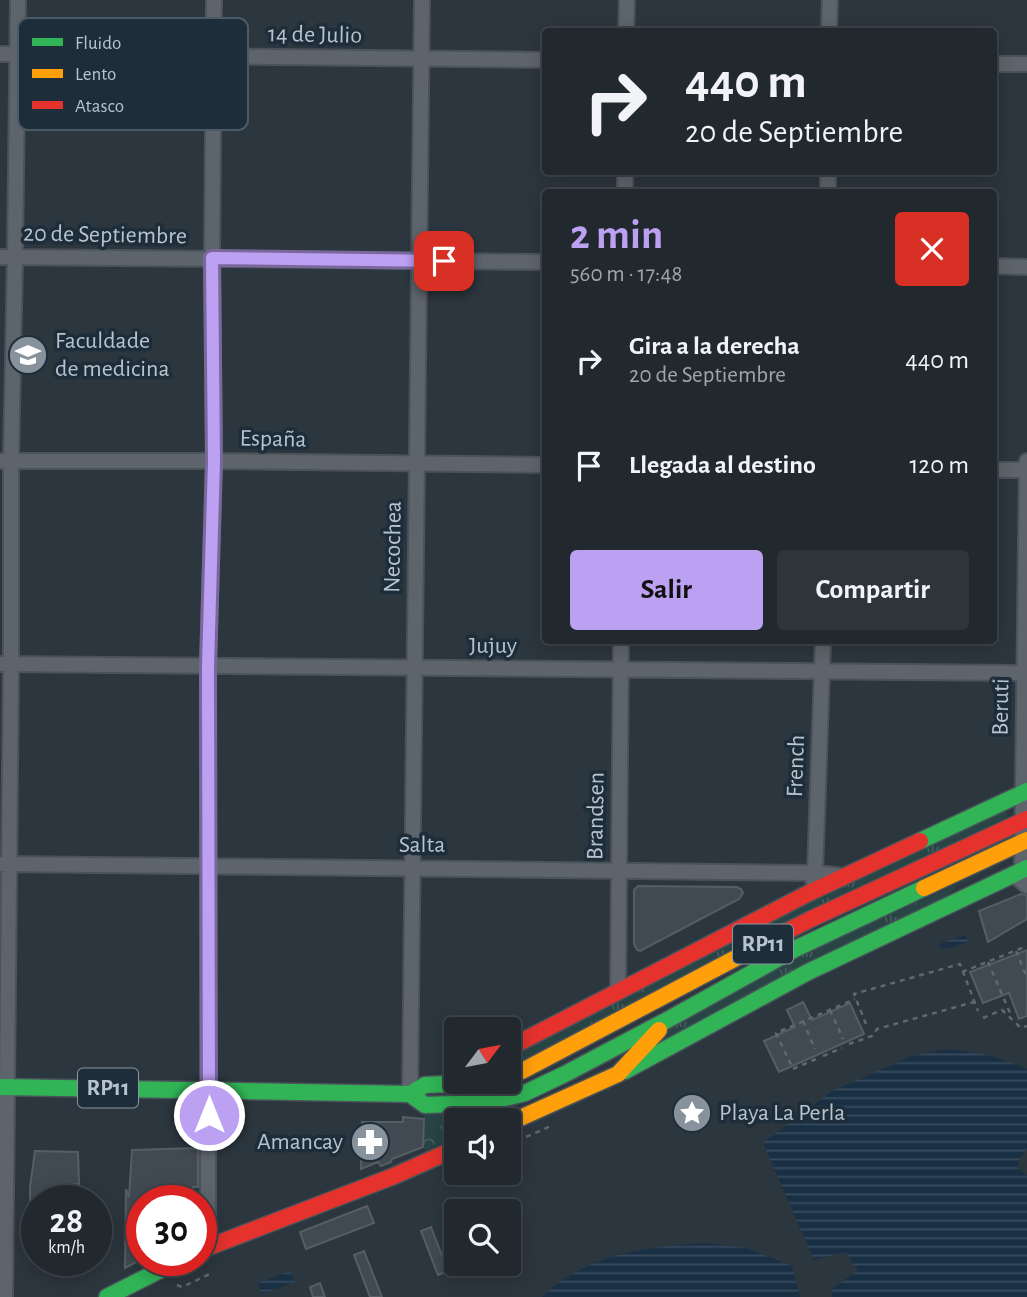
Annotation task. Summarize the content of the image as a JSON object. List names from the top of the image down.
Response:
{
  "streets": {
    "main road": ["RP11"],
    "street": [
      "14 de Julio",
      "20 de Septiembre",
      "España",
      "Necochea",
      "Jujuy",
      "Beruti",
      "French",
      "Brandsen",
      "Salta"
    ]
  },
  "crossings": [
    ["14 de Julio", "Necochea"],
    ["20 de Septiembre", "Necochea"],
    ["España", "Necochea"],
    ["Necochea", "Jujuy"],
    ["Necochea", "Salta"],
    ["Necochea", "RP11"],
    ["Jujuy", "Beruti"],
    ["Jujuy", "French"],
    ["Jujuy", "Brandsen"],
    ["Beruti", "RP11"],
    ["French", "Salta"],
    ["Brandsen", "Salta"]
  ],
  "places": {
    "school or university": ["Faculdade de medicina"],
    "place": ["Playa La Perla"],
    "pharmacy": ["Amancay"]
  },
  "legend": ["Fluido", "Lento", "Atasco"],
  "north": "top right",
  "page": {
    "turn": ["440 m", "20 de Septiembre"],
    "heading": ["2 min", "560 m · 17:48"],
    "list": [
      {
        "name": "Gira a la derecha",
        "note": "20 de Septiembre",
        "value": "440 m"
      },
      {
        "name": "Llegada al destino",
        "value": "120 m"
      }
    ],
    "buttons": ["Salir", "Compartir"],
    "speed": "28 km/h",
    "limit": "30"
  }
}
